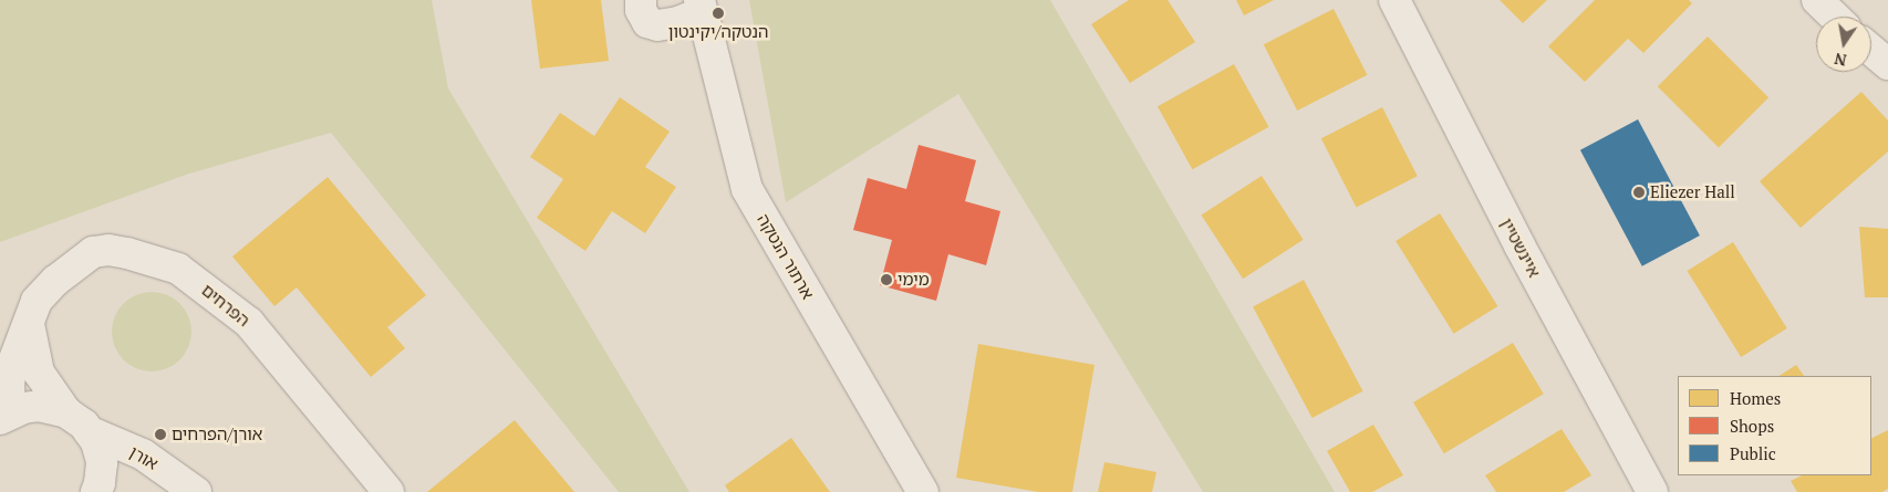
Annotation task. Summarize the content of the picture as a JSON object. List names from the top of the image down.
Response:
{
  "streets": {
    "street": [
      "איינשטיין",
      "ארתור הנטקה",
      "הפרחים",
      "אורן"
    ]
  },
  "crossings": [
    ["הפרחים", "אורן"]
  ],
  "places": [
    "הנטקה/יקינטון",
    "Eliezer Hall",
    "מימי",
    "אורן/הפרחים"
  ],
  "legend": ["Homes", "Shops", "Public"],
  "north": "bottom"
}
